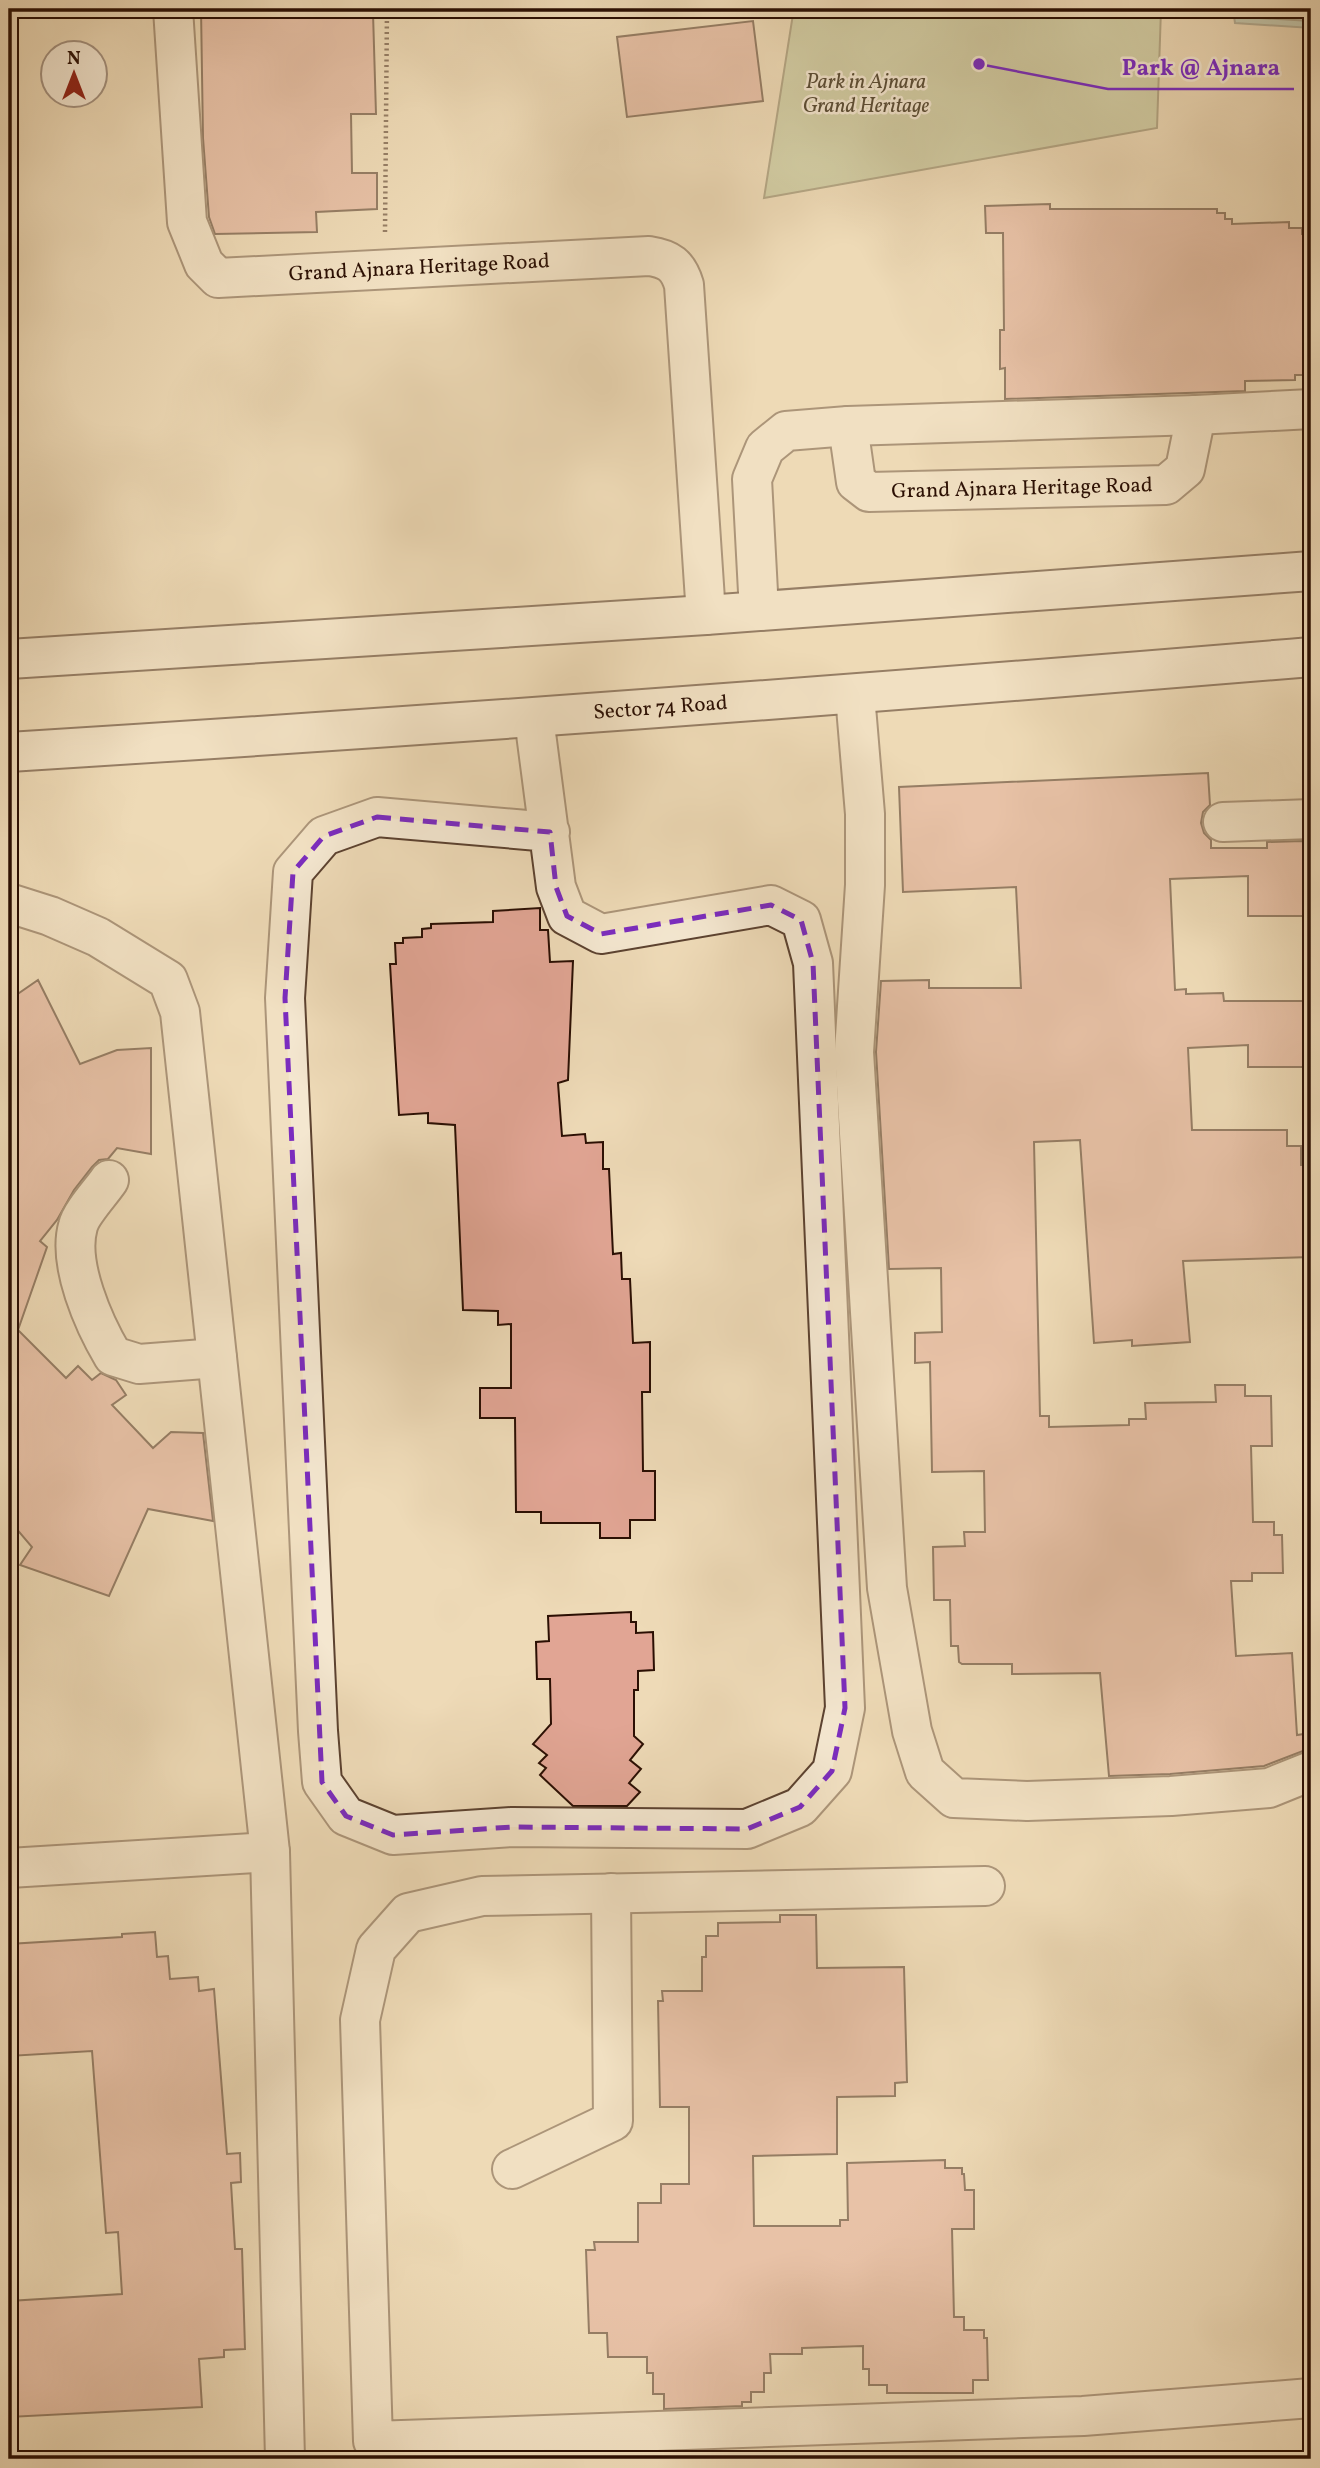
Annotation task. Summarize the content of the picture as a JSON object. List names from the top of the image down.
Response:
{
  "streets": {
    "street": ["Grand Ajnara Heritage Road", "Sector 74 Road"]
  },
  "parks": ["Park in Ajnara Grand Heritage"],
  "places": ["Park @ Ajnara"],
  "north": "top"
}
